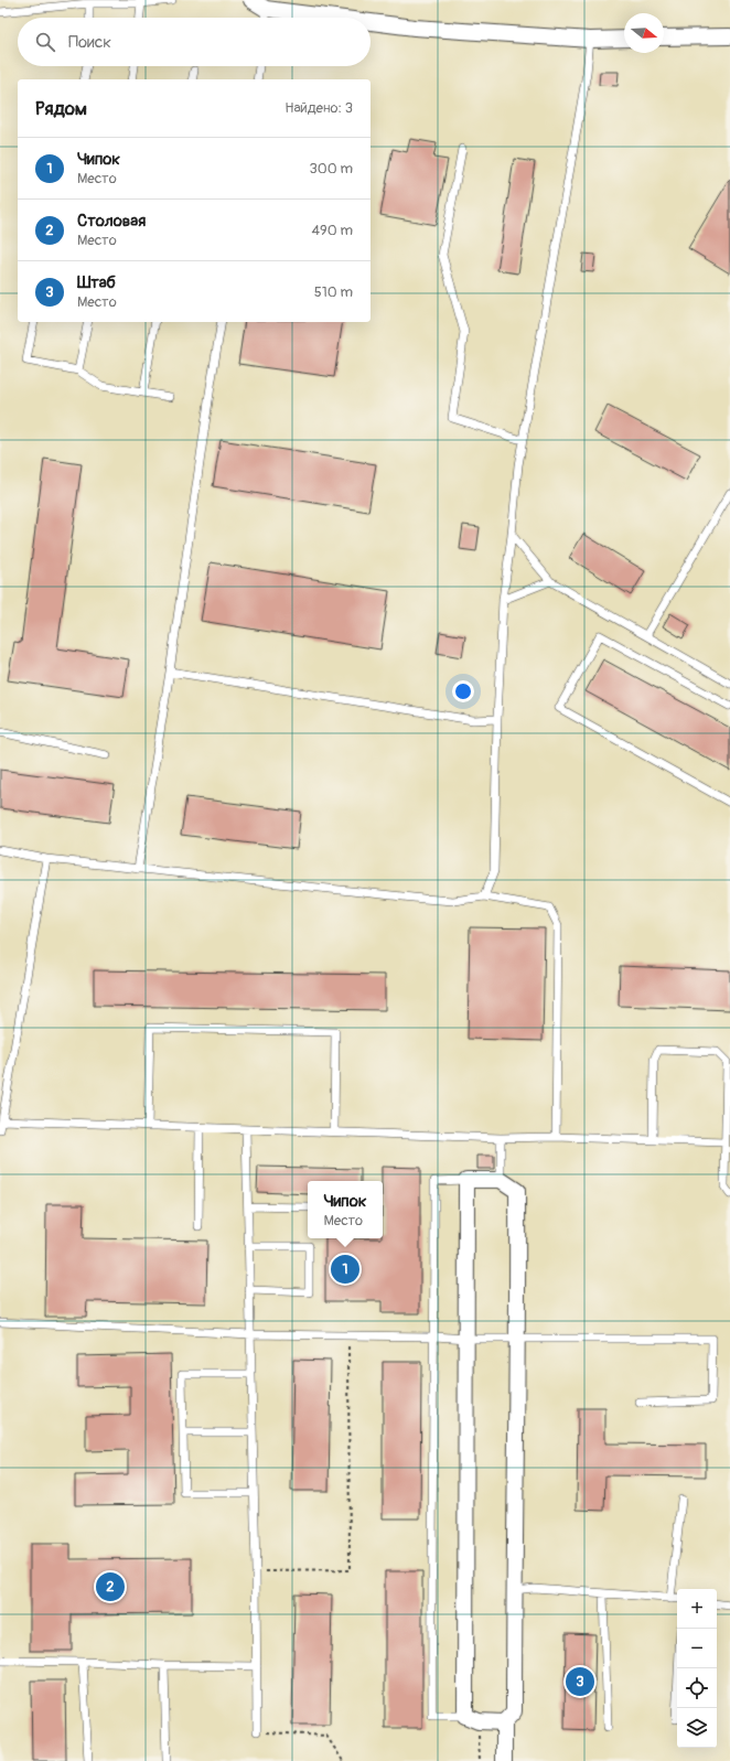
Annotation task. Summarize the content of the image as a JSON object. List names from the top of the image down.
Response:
{
  "north": "right",
  "page": {
    "search": "Поиск",
    "heading": ["Рядом", "Найдено: 3"],
    "list": [
      {
        "mark": "1",
        "name": "Чипок",
        "note": "Место",
        "value": "300 m"
      },
      {
        "mark": "2",
        "name": "Столовая",
        "note": "Место",
        "value": "490 m"
      },
      {
        "mark": "3",
        "name": "Штаб",
        "note": "Место",
        "value": "510 m"
      }
    ],
    "popup": ["Чипок", "Место"],
    "pins": ["1", "2", "3"],
    "map_buttons": ["+", "−"]
  }
}
